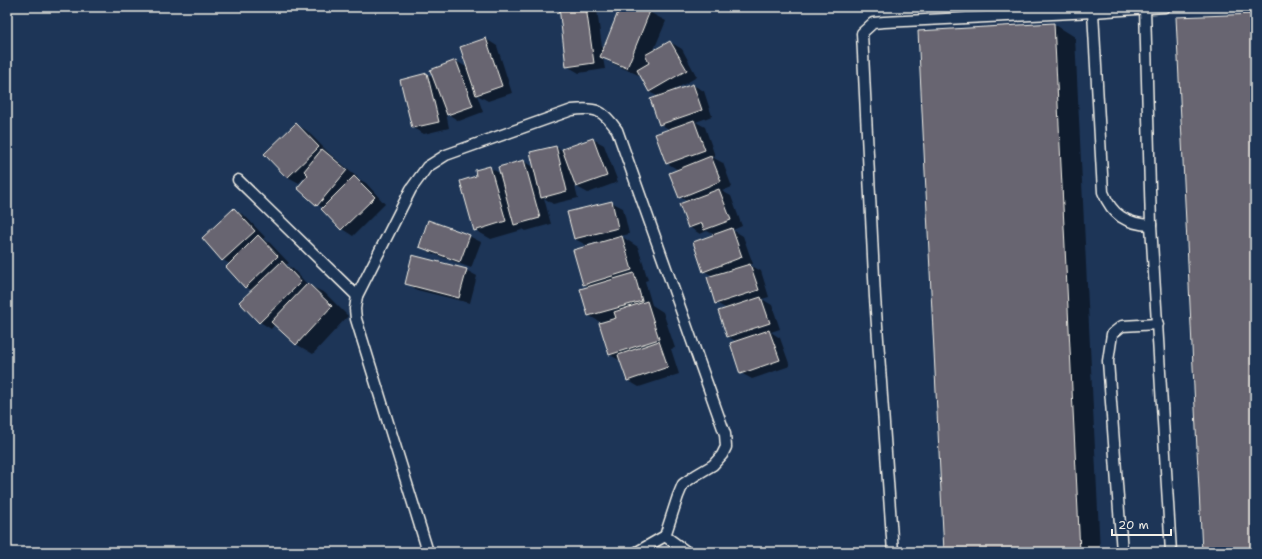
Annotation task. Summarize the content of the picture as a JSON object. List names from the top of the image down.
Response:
{
  "scale_bar": "20 m"
}
